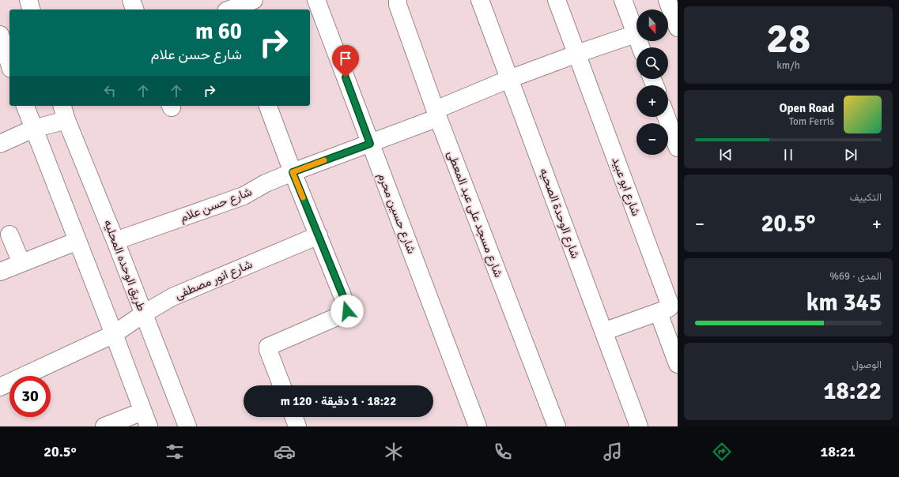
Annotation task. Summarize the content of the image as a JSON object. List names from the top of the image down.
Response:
{
  "streets": {
    "street": [
      "شارع ابو عبيد",
      "شارع حسن علام",
      "شارع حسين محرم",
      "شارع الوحدة الصحيه",
      "شارع مسجد على عبد المعطى",
      "طريق الوحده المحليه",
      "شارع انور مصطفى"
    ]
  },
  "crossings": [
    ["شارع ابو عبيد", "شارع حسن علام"],
    ["شارع ابو عبيد", "شارع الوحدة الصحيه"],
    ["شارع حسن علام", "شارع حسين محرم"],
    ["شارع حسن علام", "شارع الوحدة الصحيه"],
    ["شارع حسن علام", "شارع مسجد على عبد المعطى"],
    ["شارع حسن علام", "طريق الوحده المحليه"],
    ["طريق الوحده المحليه", "شارع انور مصطفى"]
  ],
  "north": "bottom",
  "page": {
    "tile": [
      ["28", "km/h"],
      "التكييف",
      ["المدى · 69%", "345 km"],
      ["الوصول", "18:22"]
    ],
    "map_buttons": ["+", "−"],
    "turn": ["60 m", "شارع حسن علام"],
    "song": ["Open Road", "Tom Ferris"],
    "heat": ["−", "20.5°", "+"],
    "limit": "30",
    "trip": "18:22 · 1 دقيقة · 120 m",
    "tabs": ["18:21", "20.5°"]
  }
}
